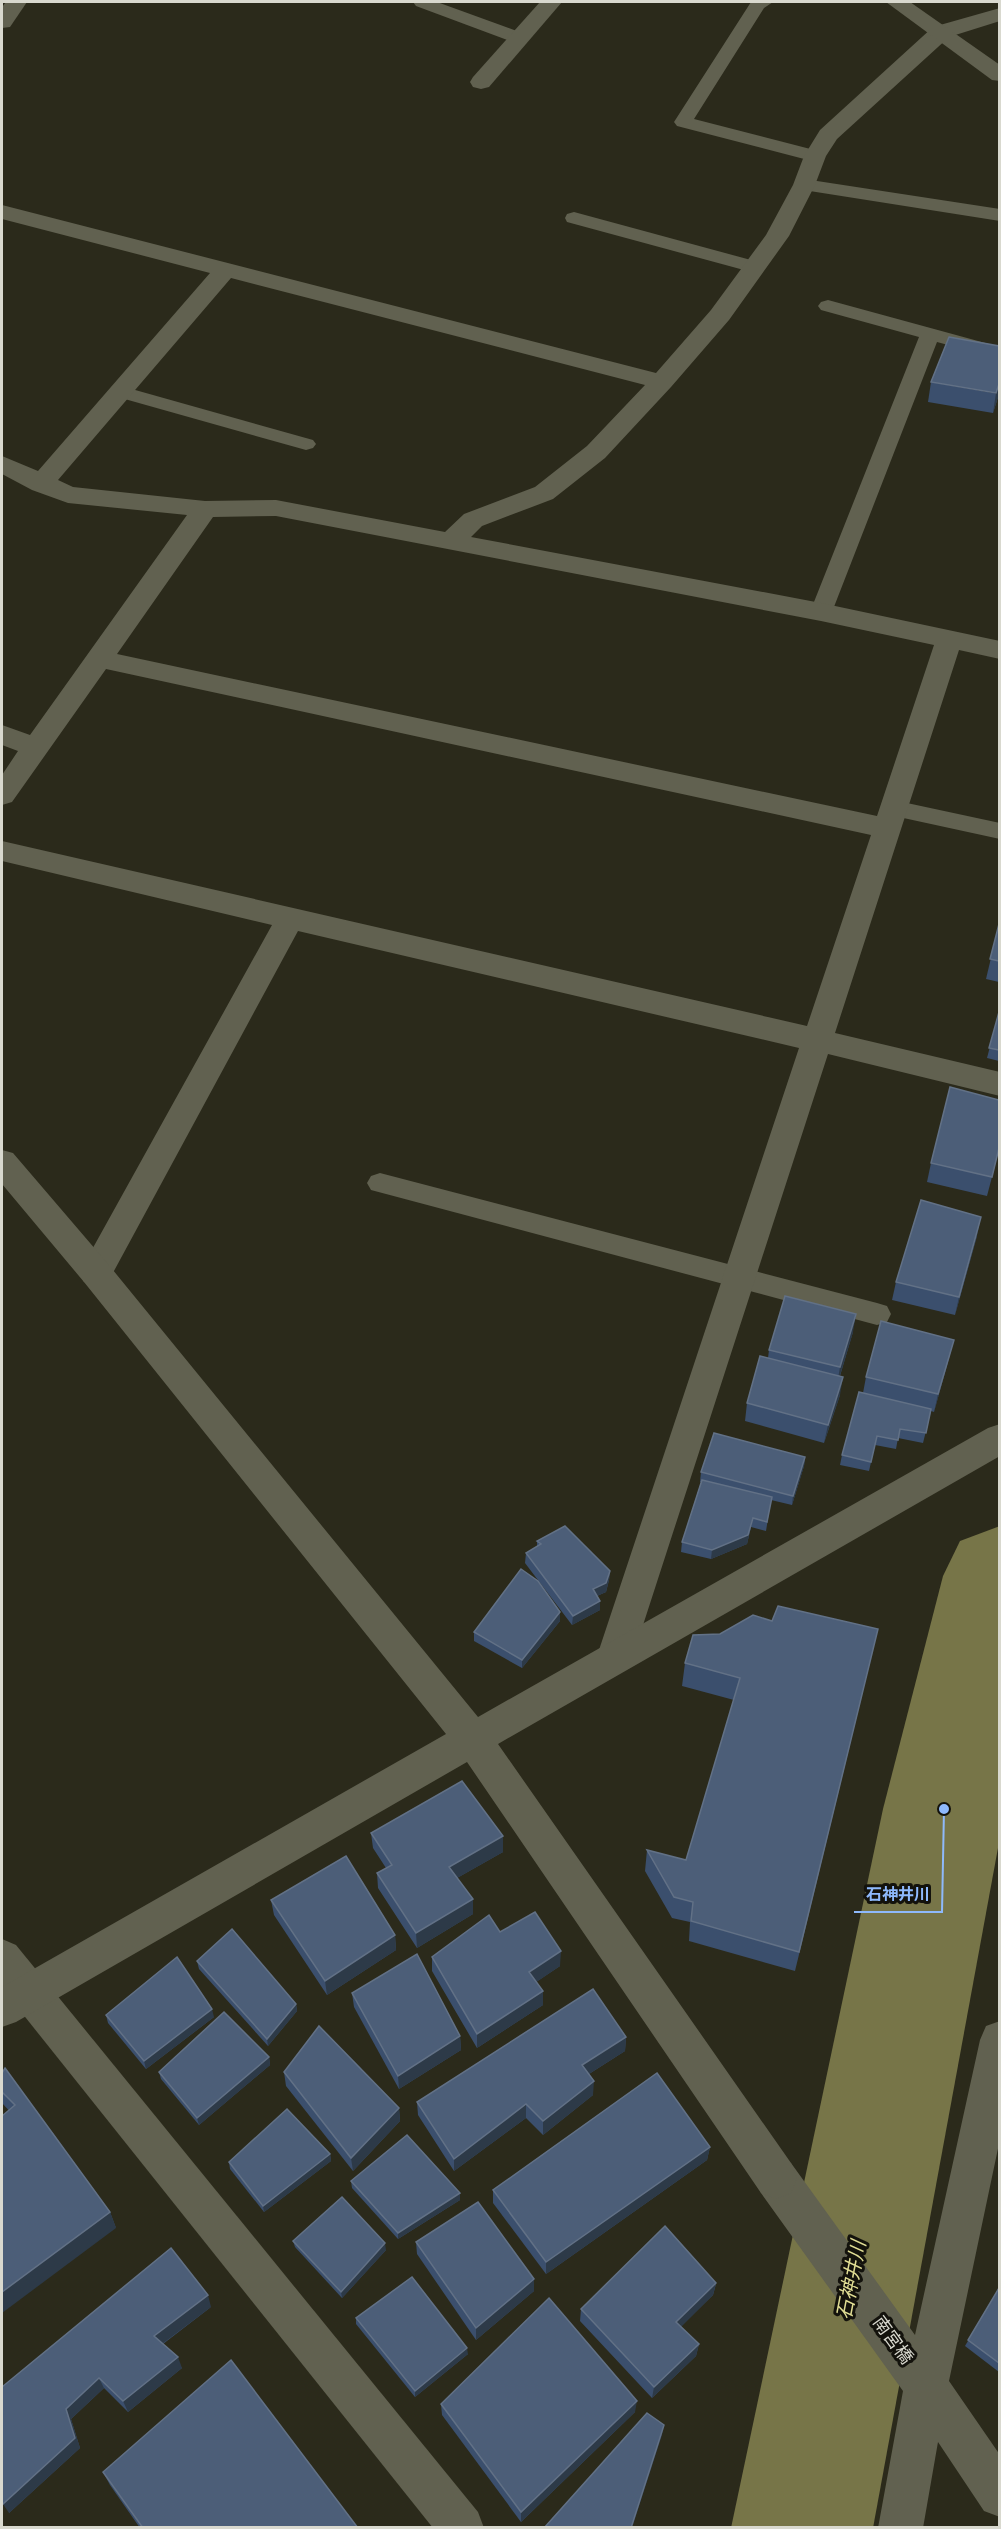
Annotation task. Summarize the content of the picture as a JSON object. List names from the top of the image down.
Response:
{
  "streets": {
    "street": ["南宮橋"]
  },
  "water": ["石神井川"],
  "places": ["石神井川"]
}
